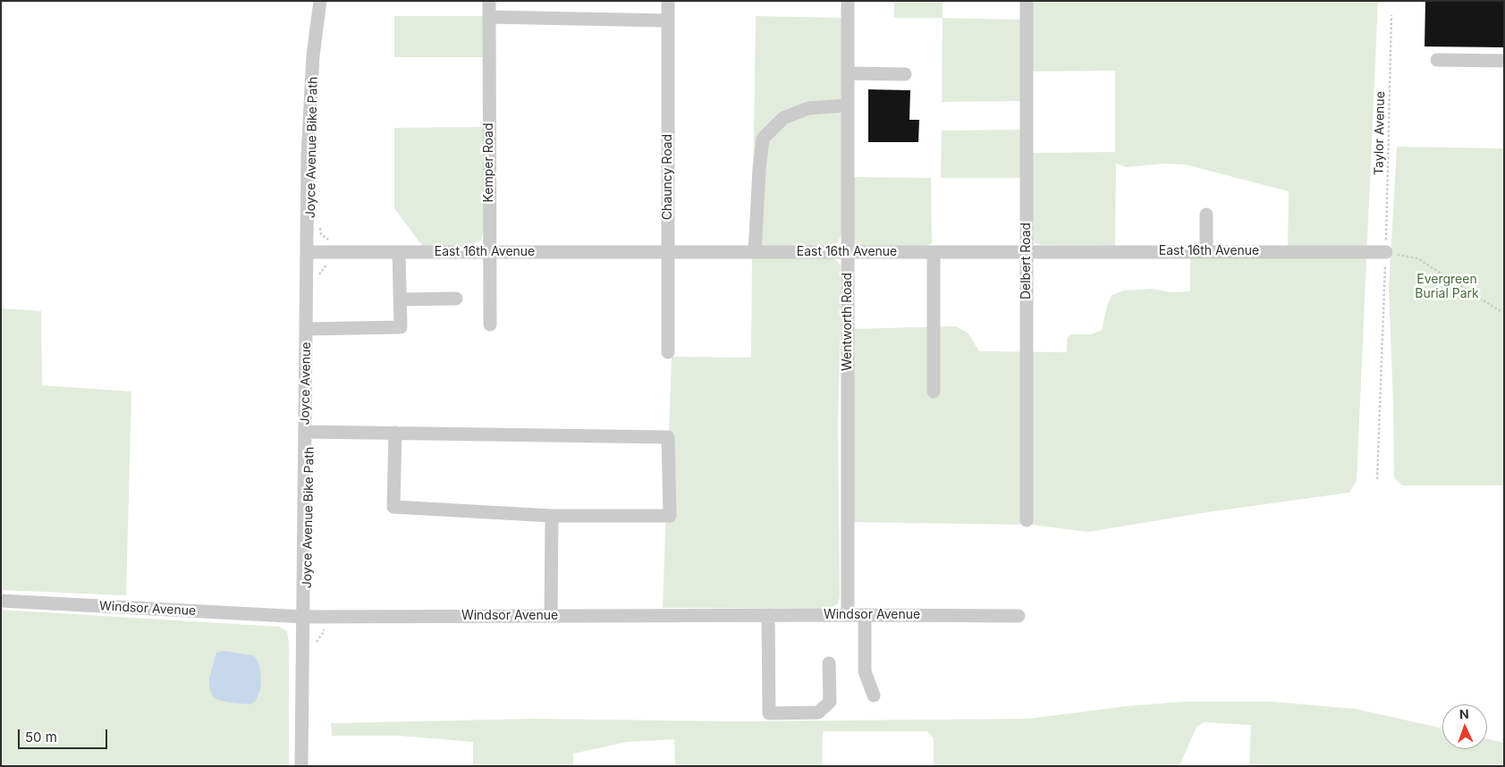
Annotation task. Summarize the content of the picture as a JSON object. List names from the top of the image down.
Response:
{
  "streets": {
    "street": [
      "Kemper Road",
      "Chauncy Road",
      "East 16th Avenue",
      "Delbert Road",
      "Wentworth Road",
      "Joyce Avenue",
      "Windsor Avenue"
    ],
    "path": ["Taylor Avenue", "Joyce Avenue Bike Path"]
  },
  "crossings": [
    ["Taylor Avenue", "East 16th Avenue"],
    ["Joyce Avenue Bike Path", "East 16th Avenue"],
    ["Kemper Road", "East 16th Avenue"],
    ["Chauncy Road", "East 16th Avenue"],
    ["East 16th Avenue", "Delbert Road"],
    ["East 16th Avenue", "Wentworth Road"],
    ["East 16th Avenue", "Joyce Avenue"],
    ["Wentworth Road", "Windsor Avenue"],
    ["Joyce Avenue", "Windsor Avenue"]
  ],
  "parks": ["Evergreen Burial Park"],
  "scale_bar": "50 m",
  "north": "top"
}
